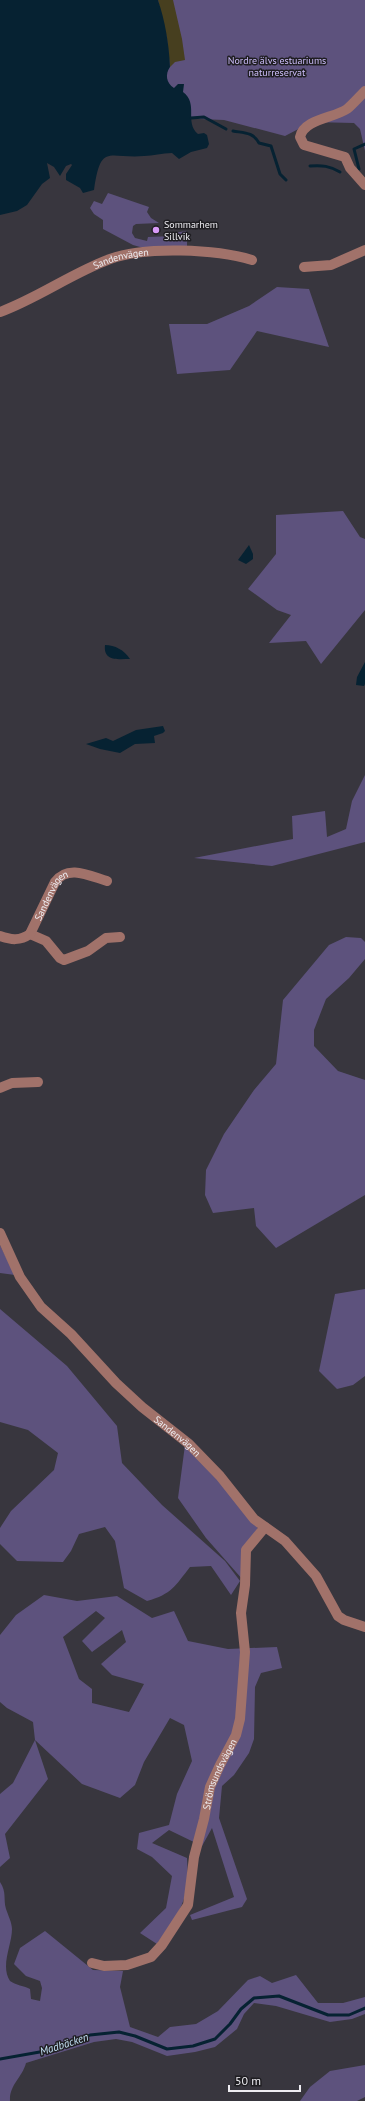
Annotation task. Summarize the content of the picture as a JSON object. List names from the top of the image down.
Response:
{
  "streets": {
    "street": ["Sandenvägen", "Strömsundsvägen"]
  },
  "crossings": [
    ["Sandenvägen", "Strömsundsvägen"]
  ],
  "water": ["Madbäcken"],
  "parks": ["Nordre älvs estuariums naturreservat"],
  "places": ["Sommarhem Sillvik"],
  "scale_bar": "50 m"
}
